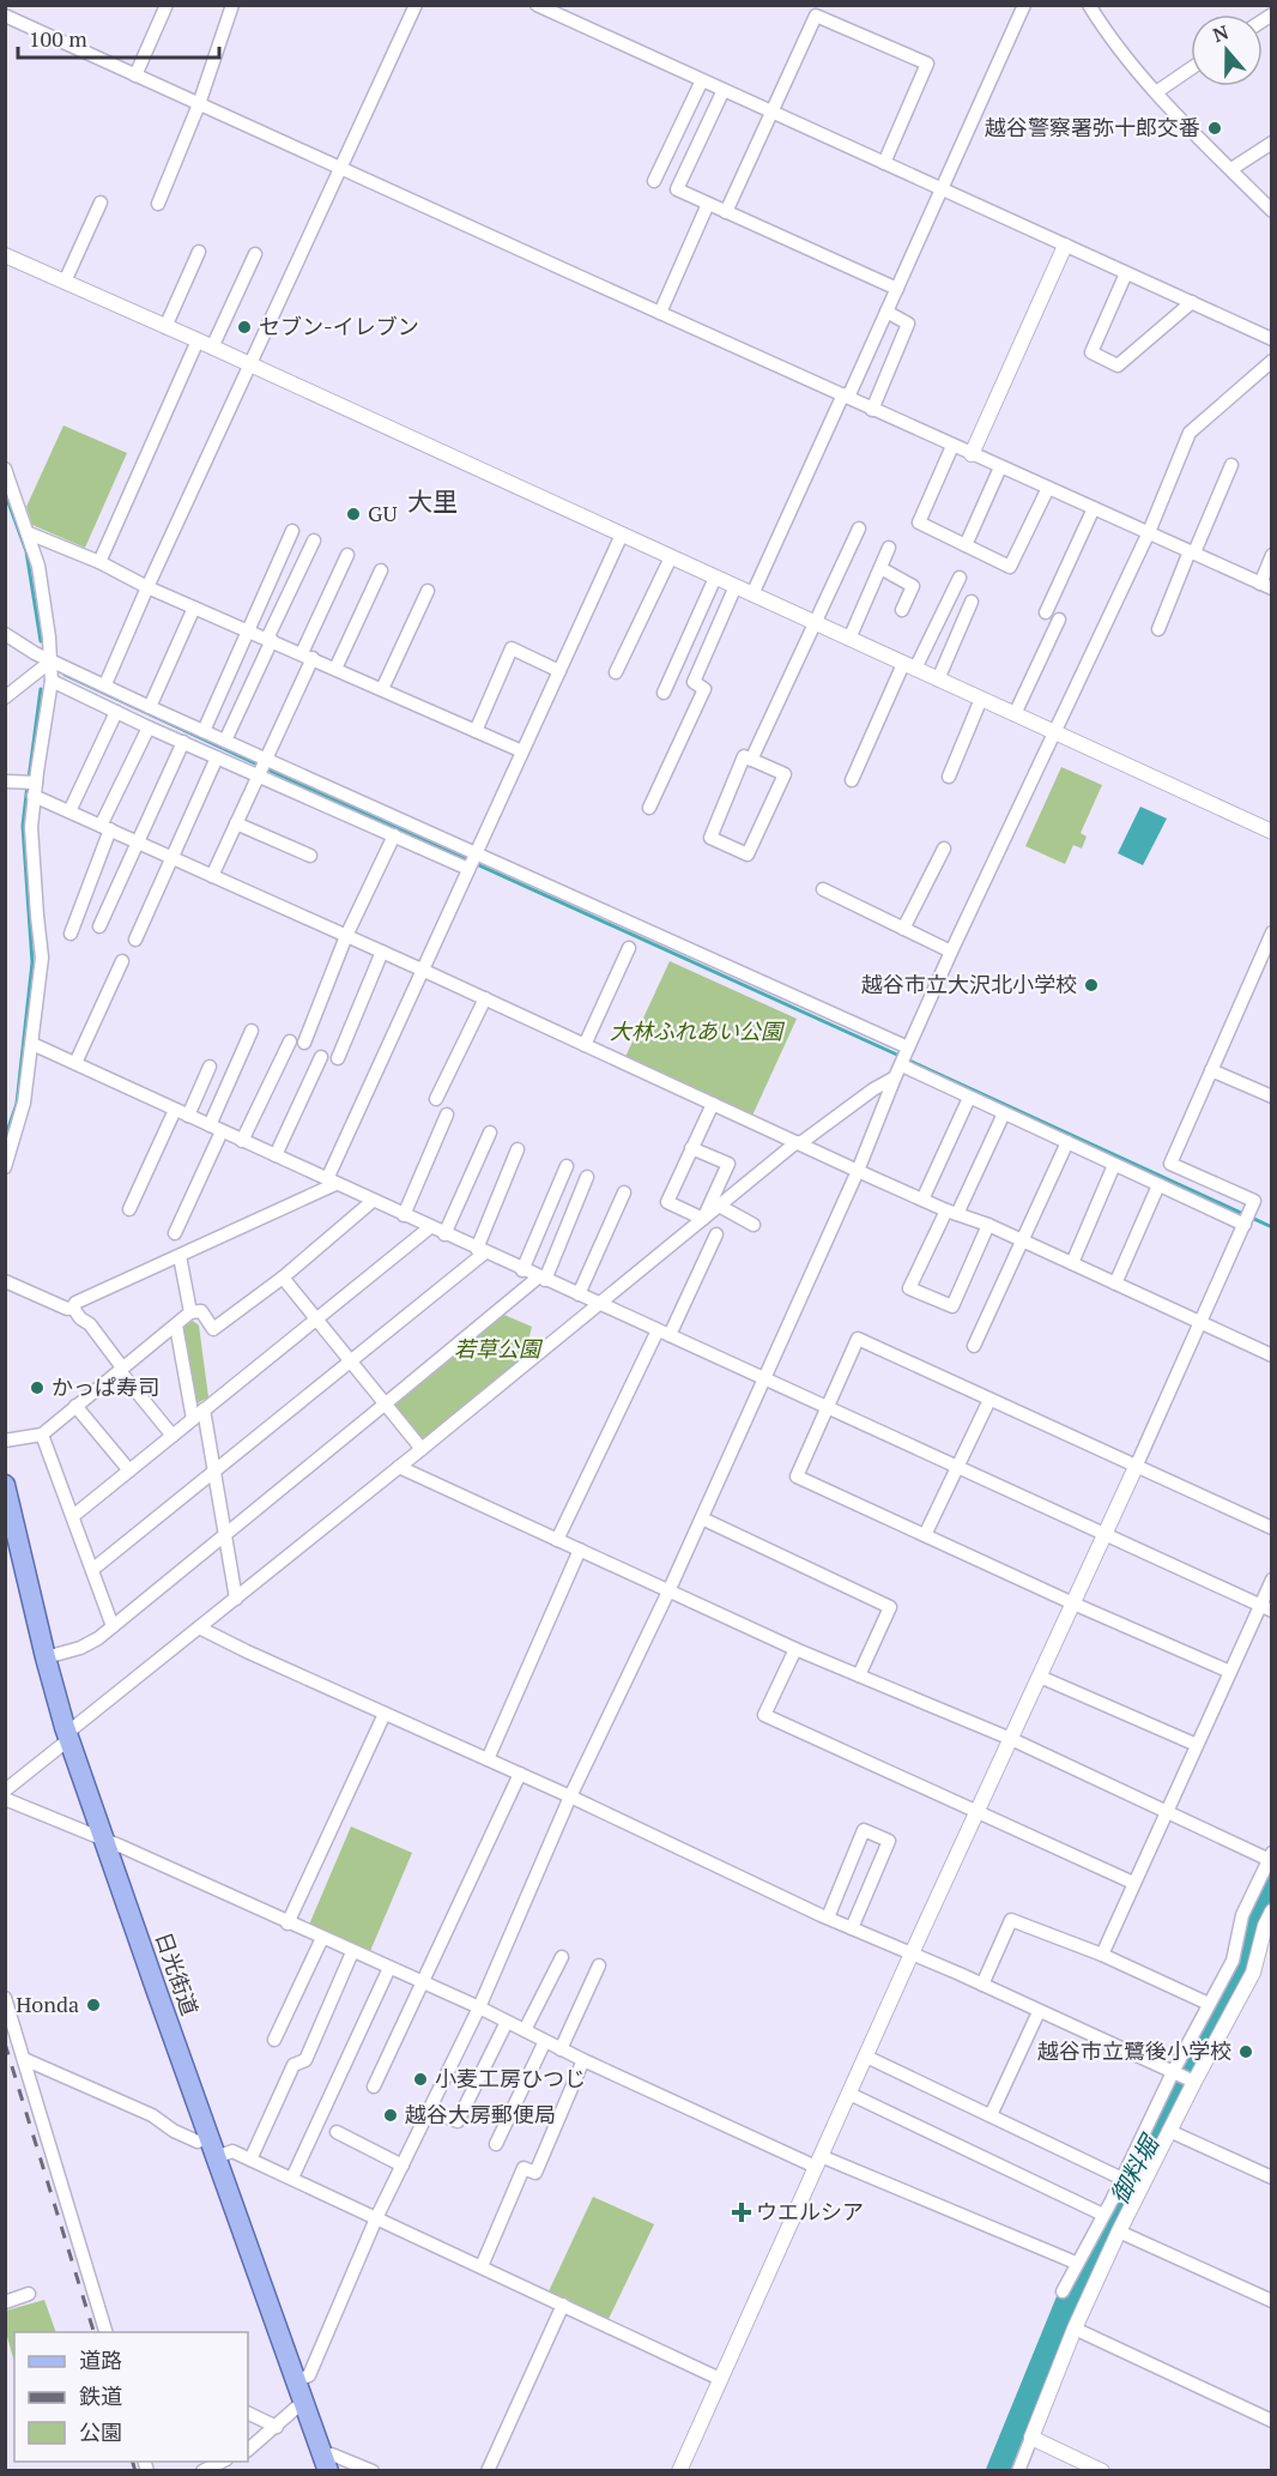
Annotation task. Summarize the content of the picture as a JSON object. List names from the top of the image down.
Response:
{
  "streets": {
    "main road": ["日光街道"]
  },
  "districts": ["大里"],
  "water": ["御料堀"],
  "parks": ["大林ふれあい公園", "若草公園"],
  "places": {
    "other": [
      "越谷警察署弥十郎交番",
      "セブン-イレブン",
      "GU",
      "越谷市立大沢北小学校",
      "かっぱ寿司",
      "Honda",
      "越谷市立鷺後小学校",
      "小麦工房ひつじ",
      "越谷大房郵便局"
    ],
    "health": ["ウエルシア"]
  },
  "legend": ["道路", "鉄道", "公園"],
  "scale_bar": "100 m",
  "north": "top"
}
